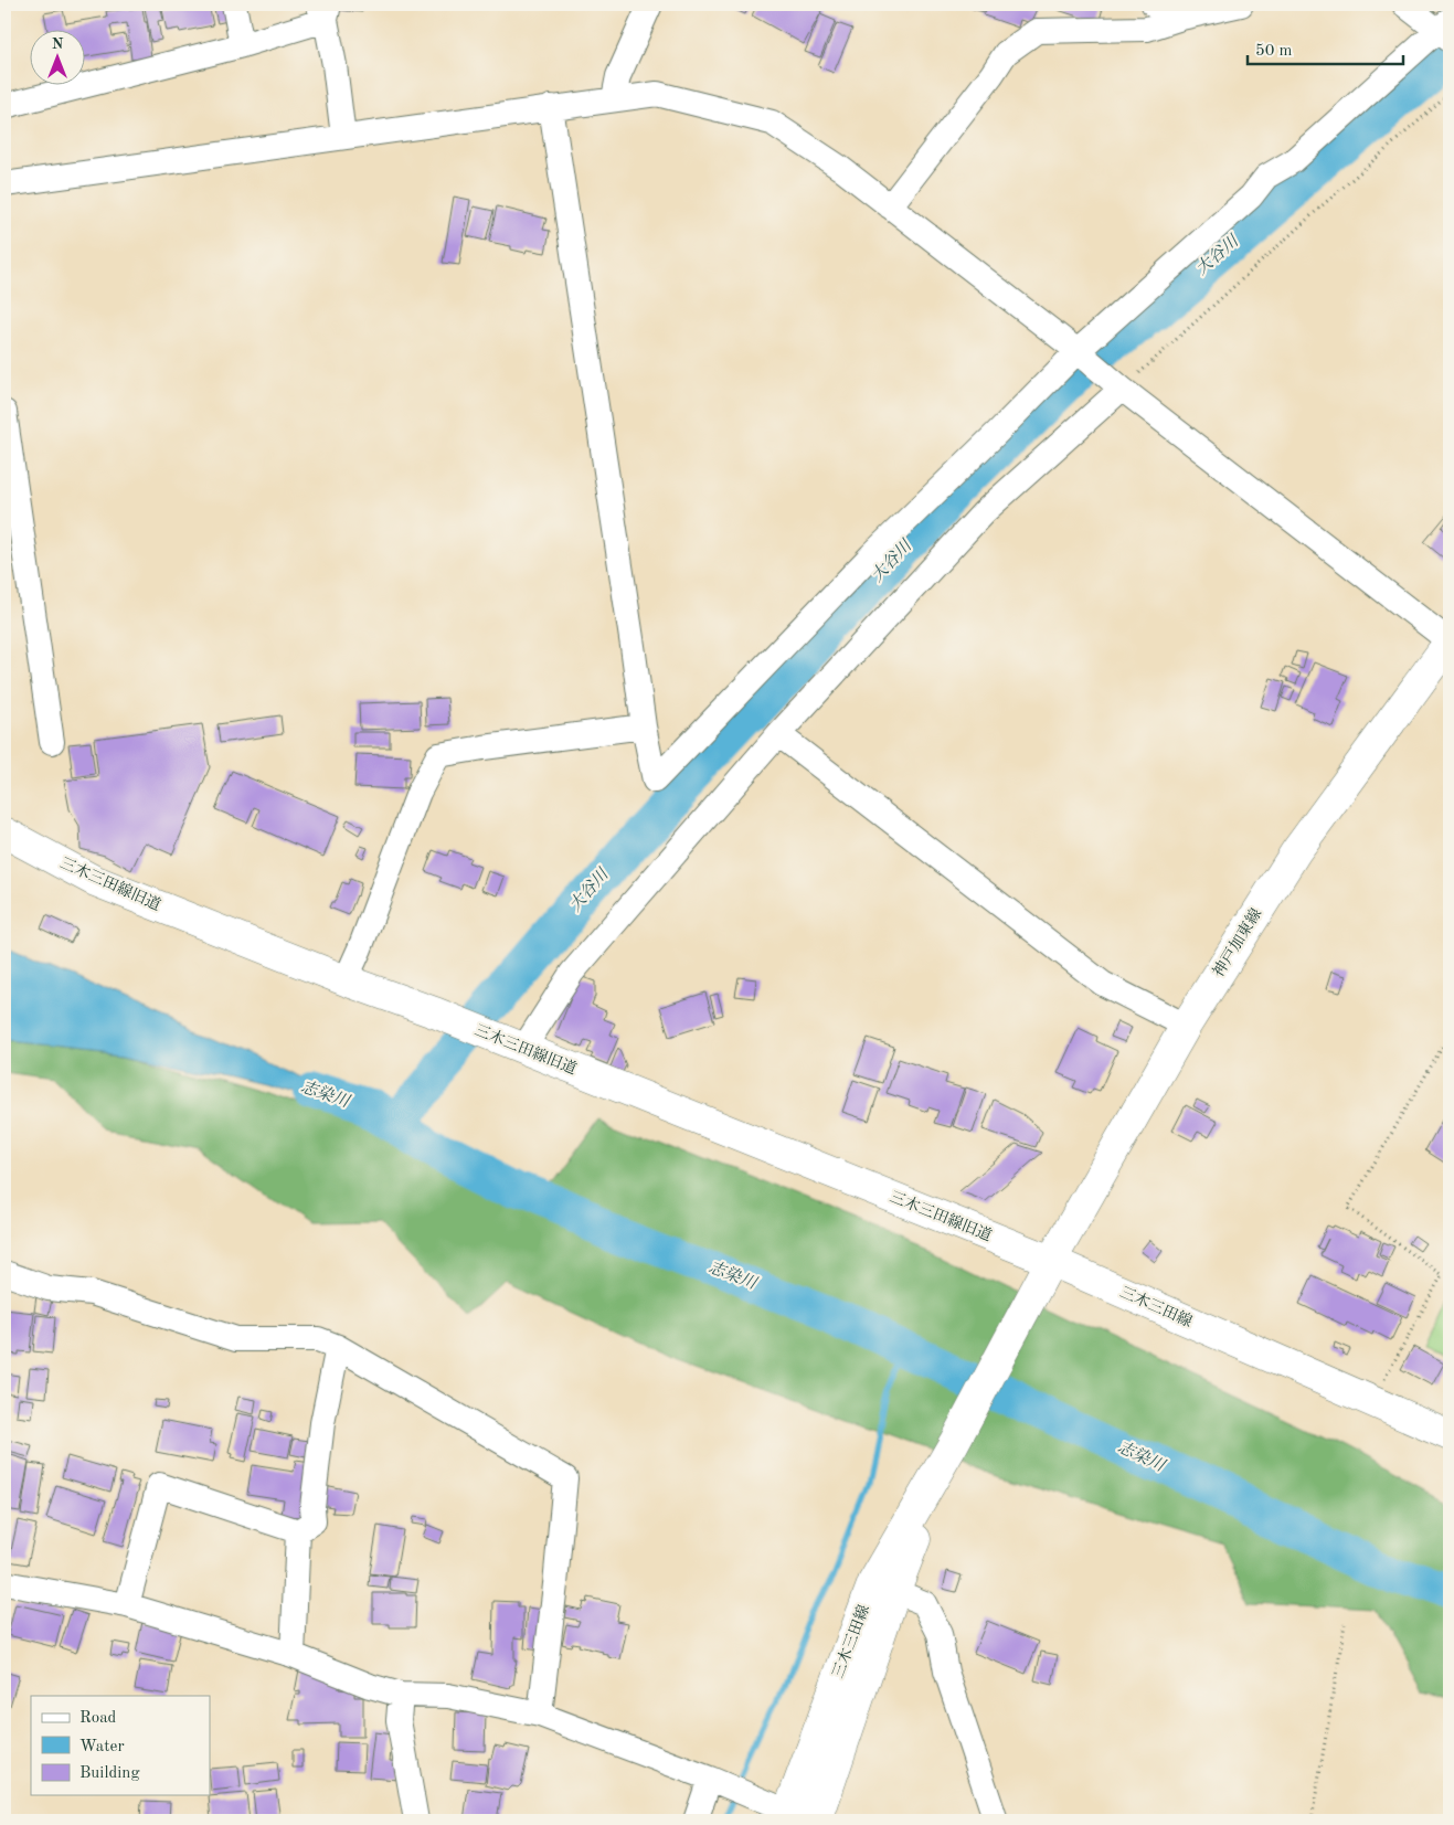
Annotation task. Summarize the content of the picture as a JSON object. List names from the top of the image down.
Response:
{
  "streets": {
    "main road": ["三木三田線旧道", "神戸加東線", "三木三田線"]
  },
  "crossings": [
    ["三木三田線旧道", "神戸加東線"],
    ["三木三田線旧道", "三木三田線"],
    ["神戸加東線", "三木三田線"]
  ],
  "water": ["大谷川", "志染川"],
  "legend": ["Road", "Water", "Building"],
  "scale_bar": "50 m",
  "north": "top"
}
